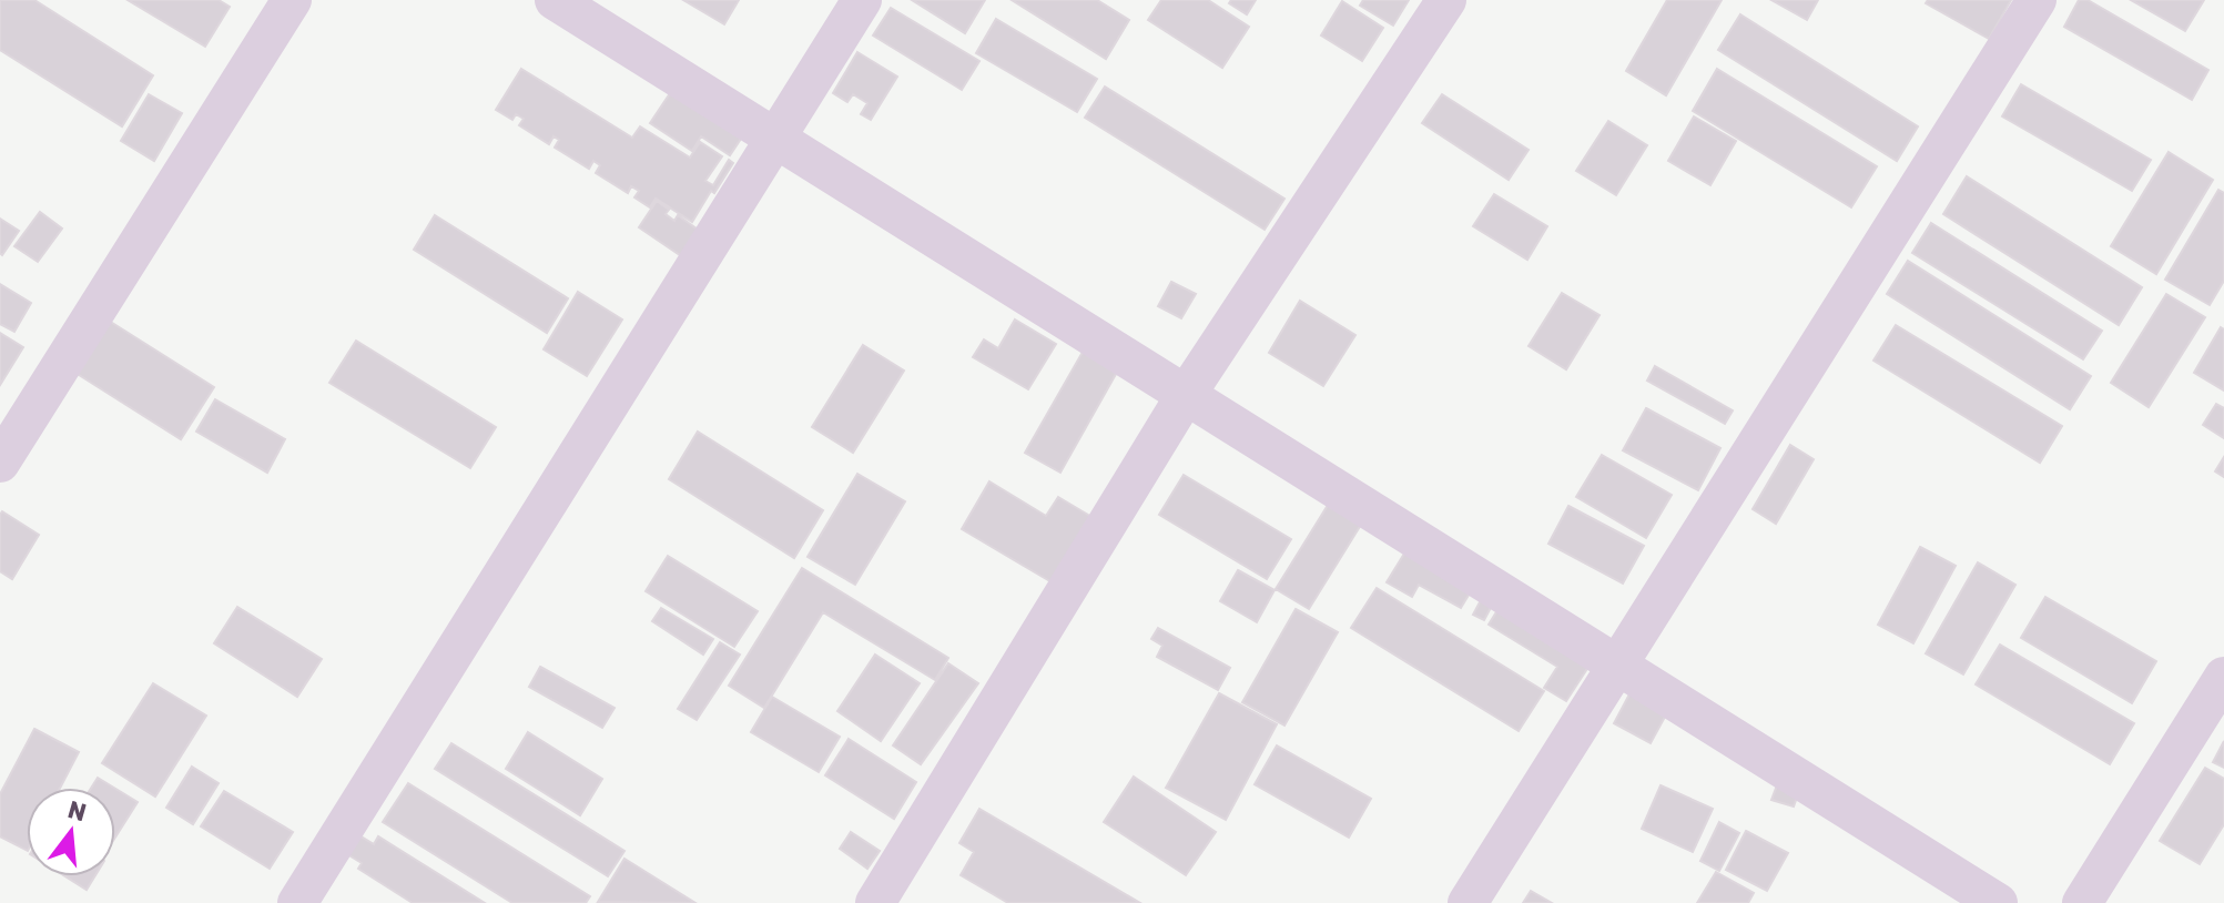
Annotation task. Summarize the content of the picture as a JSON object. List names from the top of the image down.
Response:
{
  "north": "top"
}
